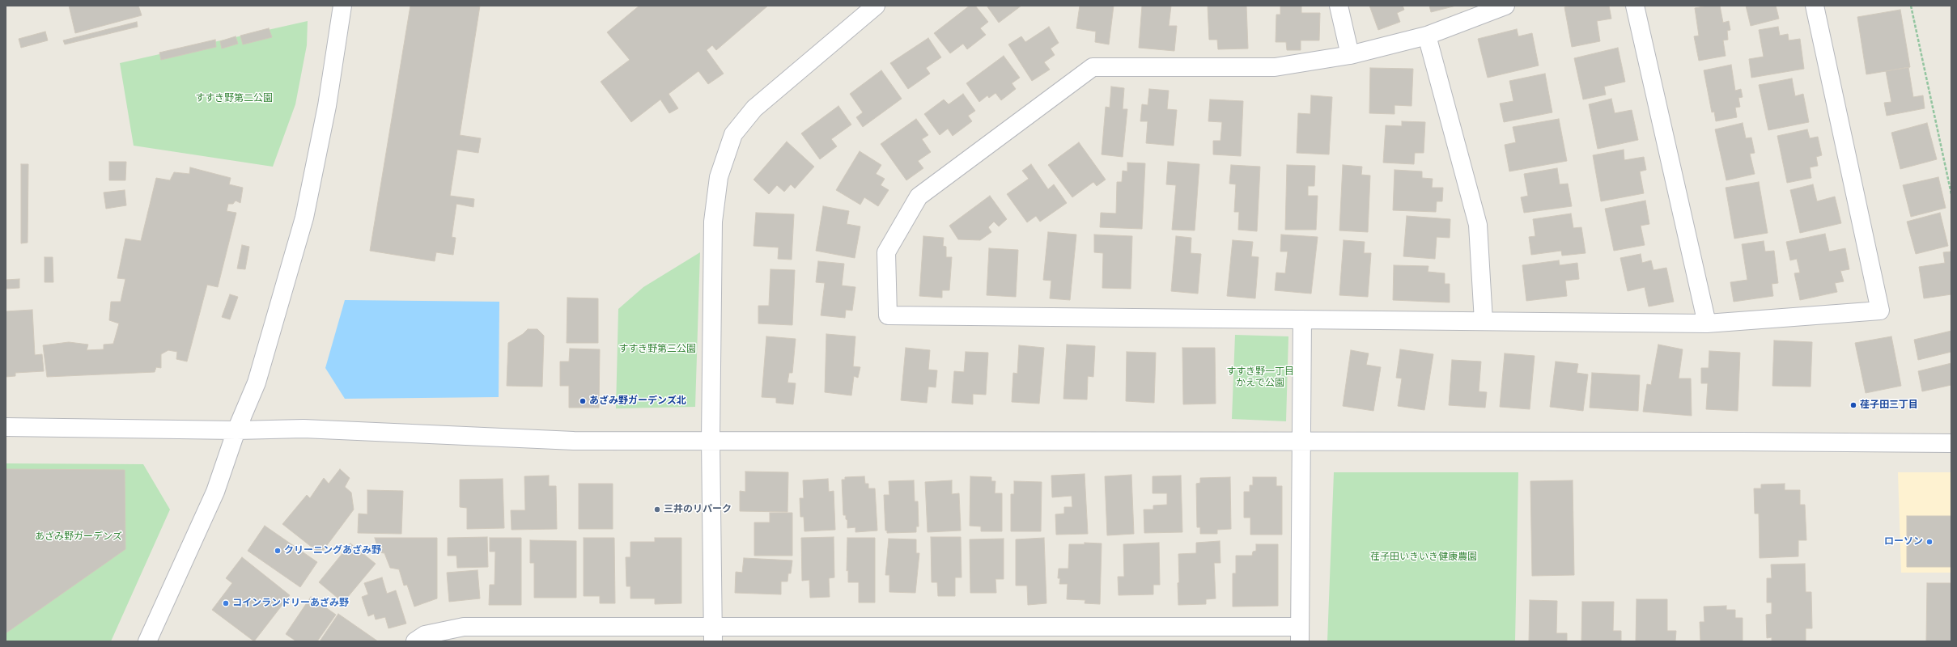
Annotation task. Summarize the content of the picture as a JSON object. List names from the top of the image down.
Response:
{
  "parks": [
    "すすき野第二公園",
    "すすき野第三公園",
    "すすき野一丁目 かえで公園",
    "あざみ野ガーデンズ",
    "荏子田いきいき健康農園"
  ],
  "places": [
    "あざみ野ガーデンズ北",
    "荏子田三丁目",
    "三井のリパーク",
    "ローソン",
    "クリーニングあざみ野",
    "コインランドリーあざみ野"
  ]
}
